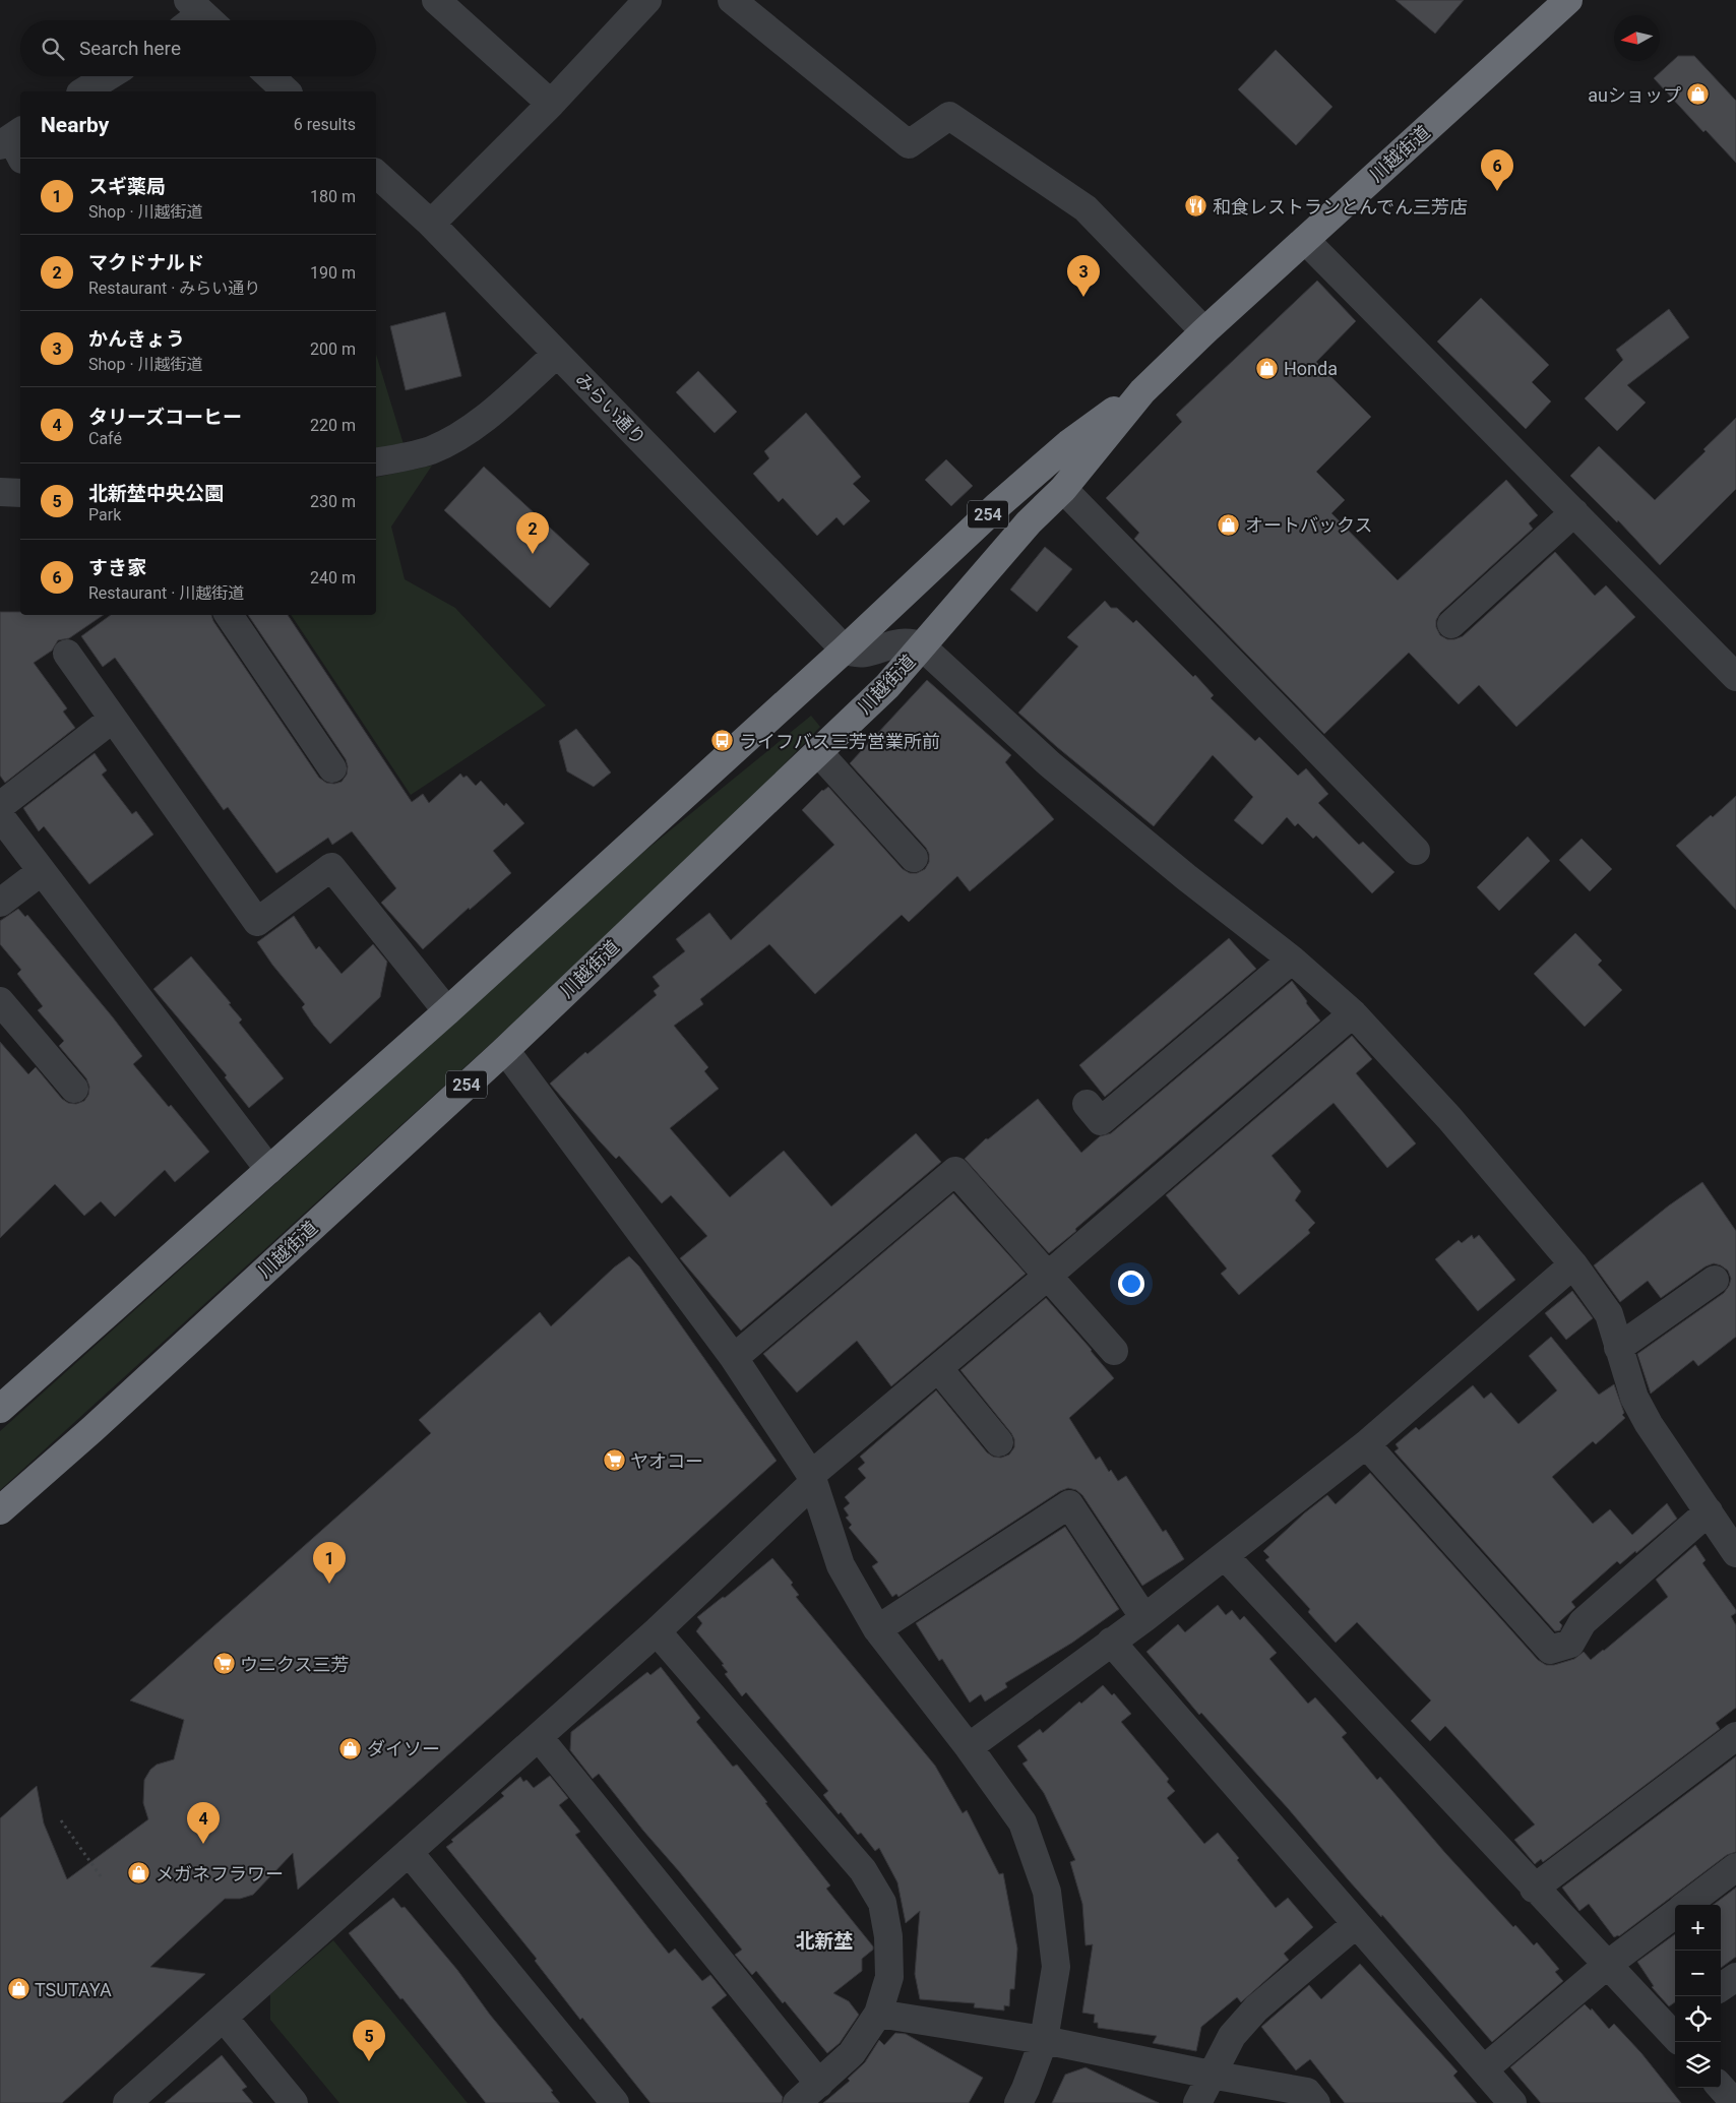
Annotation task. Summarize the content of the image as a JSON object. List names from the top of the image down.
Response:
{
  "streets": {
    "highway": ["川越街道", "254"],
    "street": ["みらい通り"]
  },
  "crossings": [
    ["川越街道", "みらい通り"]
  ],
  "districts": ["北新埜"],
  "places": {
    "shop": [
      "auショップ",
      "Honda",
      "オートバックス",
      "ダイソー",
      "メガネフラワー",
      "TSUTAYA"
    ],
    "restaurant": ["和食レストランとんでん三芳店"],
    "bus stop": ["ライフバス三芳営業所前"],
    "supermarket": ["ヤオコー", "ウニクス三芳"]
  },
  "north": "left",
  "page": {
    "search": "Search here",
    "heading": ["Nearby", "6 results"],
    "pins": [
      "6",
      "3",
      "2",
      "1",
      "4",
      "5"
    ],
    "list": [
      {
        "mark": "1",
        "name": "スギ薬局",
        "note": "Shop · 川越街道",
        "value": "180 m"
      },
      {
        "mark": "2",
        "name": "マクドナルド",
        "note": "Restaurant · みらい通り",
        "value": "190 m"
      },
      {
        "mark": "3",
        "name": "かんきょう",
        "note": "Shop · 川越街道",
        "value": "200 m"
      },
      {
        "mark": "4",
        "name": "タリーズコーヒー",
        "note": "Café",
        "value": "220 m"
      },
      {
        "mark": "5",
        "name": "北新埜中央公園",
        "note": "Park",
        "value": "230 m"
      },
      {
        "mark": "6",
        "name": "すき家",
        "note": "Restaurant · 川越街道",
        "value": "240 m"
      }
    ],
    "map_buttons": ["+", "−"]
  }
}
